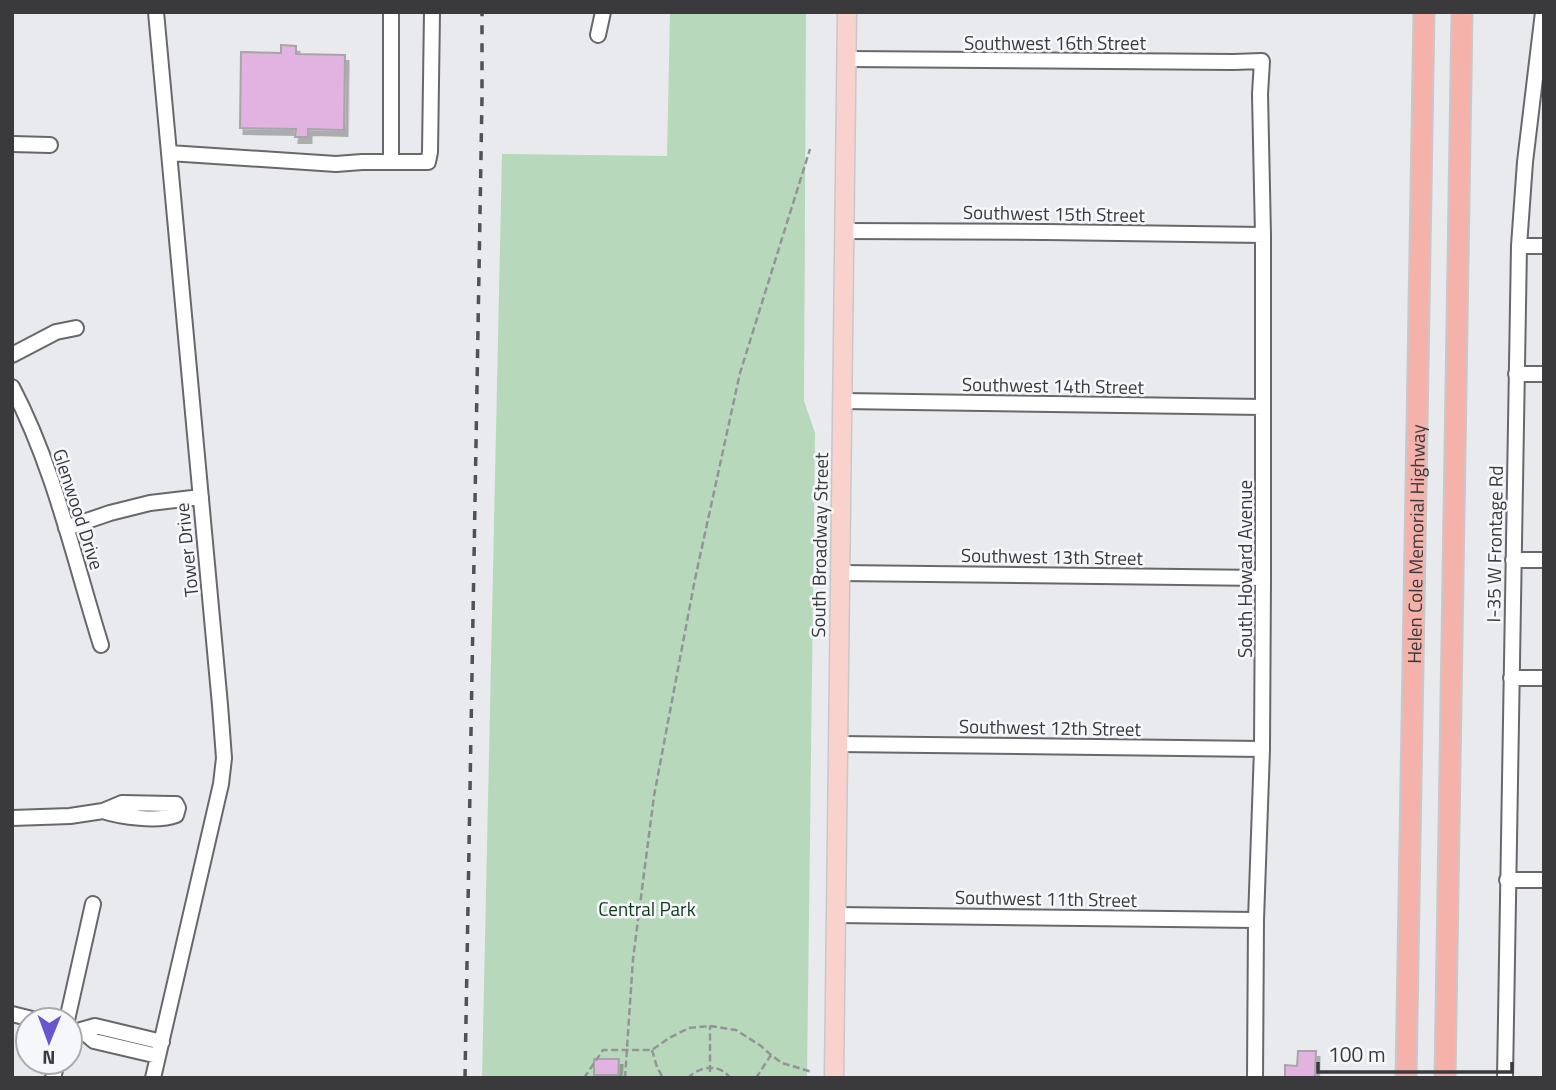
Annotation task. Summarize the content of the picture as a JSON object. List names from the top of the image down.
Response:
{
  "streets": {
    "highway": ["Helen Cole Memorial Highway"],
    "main road": ["South Broadway Street"],
    "street": [
      "Southwest 16th Street",
      "Southwest 15th Street",
      "Southwest 14th Street",
      "Glenwood Drive",
      "I-35 W Frontage Rd",
      "Tower Drive",
      "Southwest 13th Street",
      "South Howard Avenue",
      "Southwest 12th Street",
      "Southwest 11th Street"
    ]
  },
  "crossings": [
    ["Southwest 16th Street", "South Broadway Street"],
    ["Southwest 16th Street", "South Howard Avenue"],
    ["Southwest 15th Street", "South Broadway Street"],
    ["Southwest 15th Street", "South Howard Avenue"],
    ["Southwest 14th Street", "South Broadway Street"],
    ["Southwest 14th Street", "South Howard Avenue"],
    ["South Broadway Street", "Southwest 13th Street"],
    ["South Broadway Street", "Southwest 12th Street"],
    ["South Broadway Street", "Southwest 11th Street"],
    ["Southwest 13th Street", "South Howard Avenue"],
    ["South Howard Avenue", "Southwest 12th Street"],
    ["South Howard Avenue", "Southwest 11th Street"]
  ],
  "parks": ["Central Park"],
  "scale_bar": "100 m",
  "north": "bottom"
}
